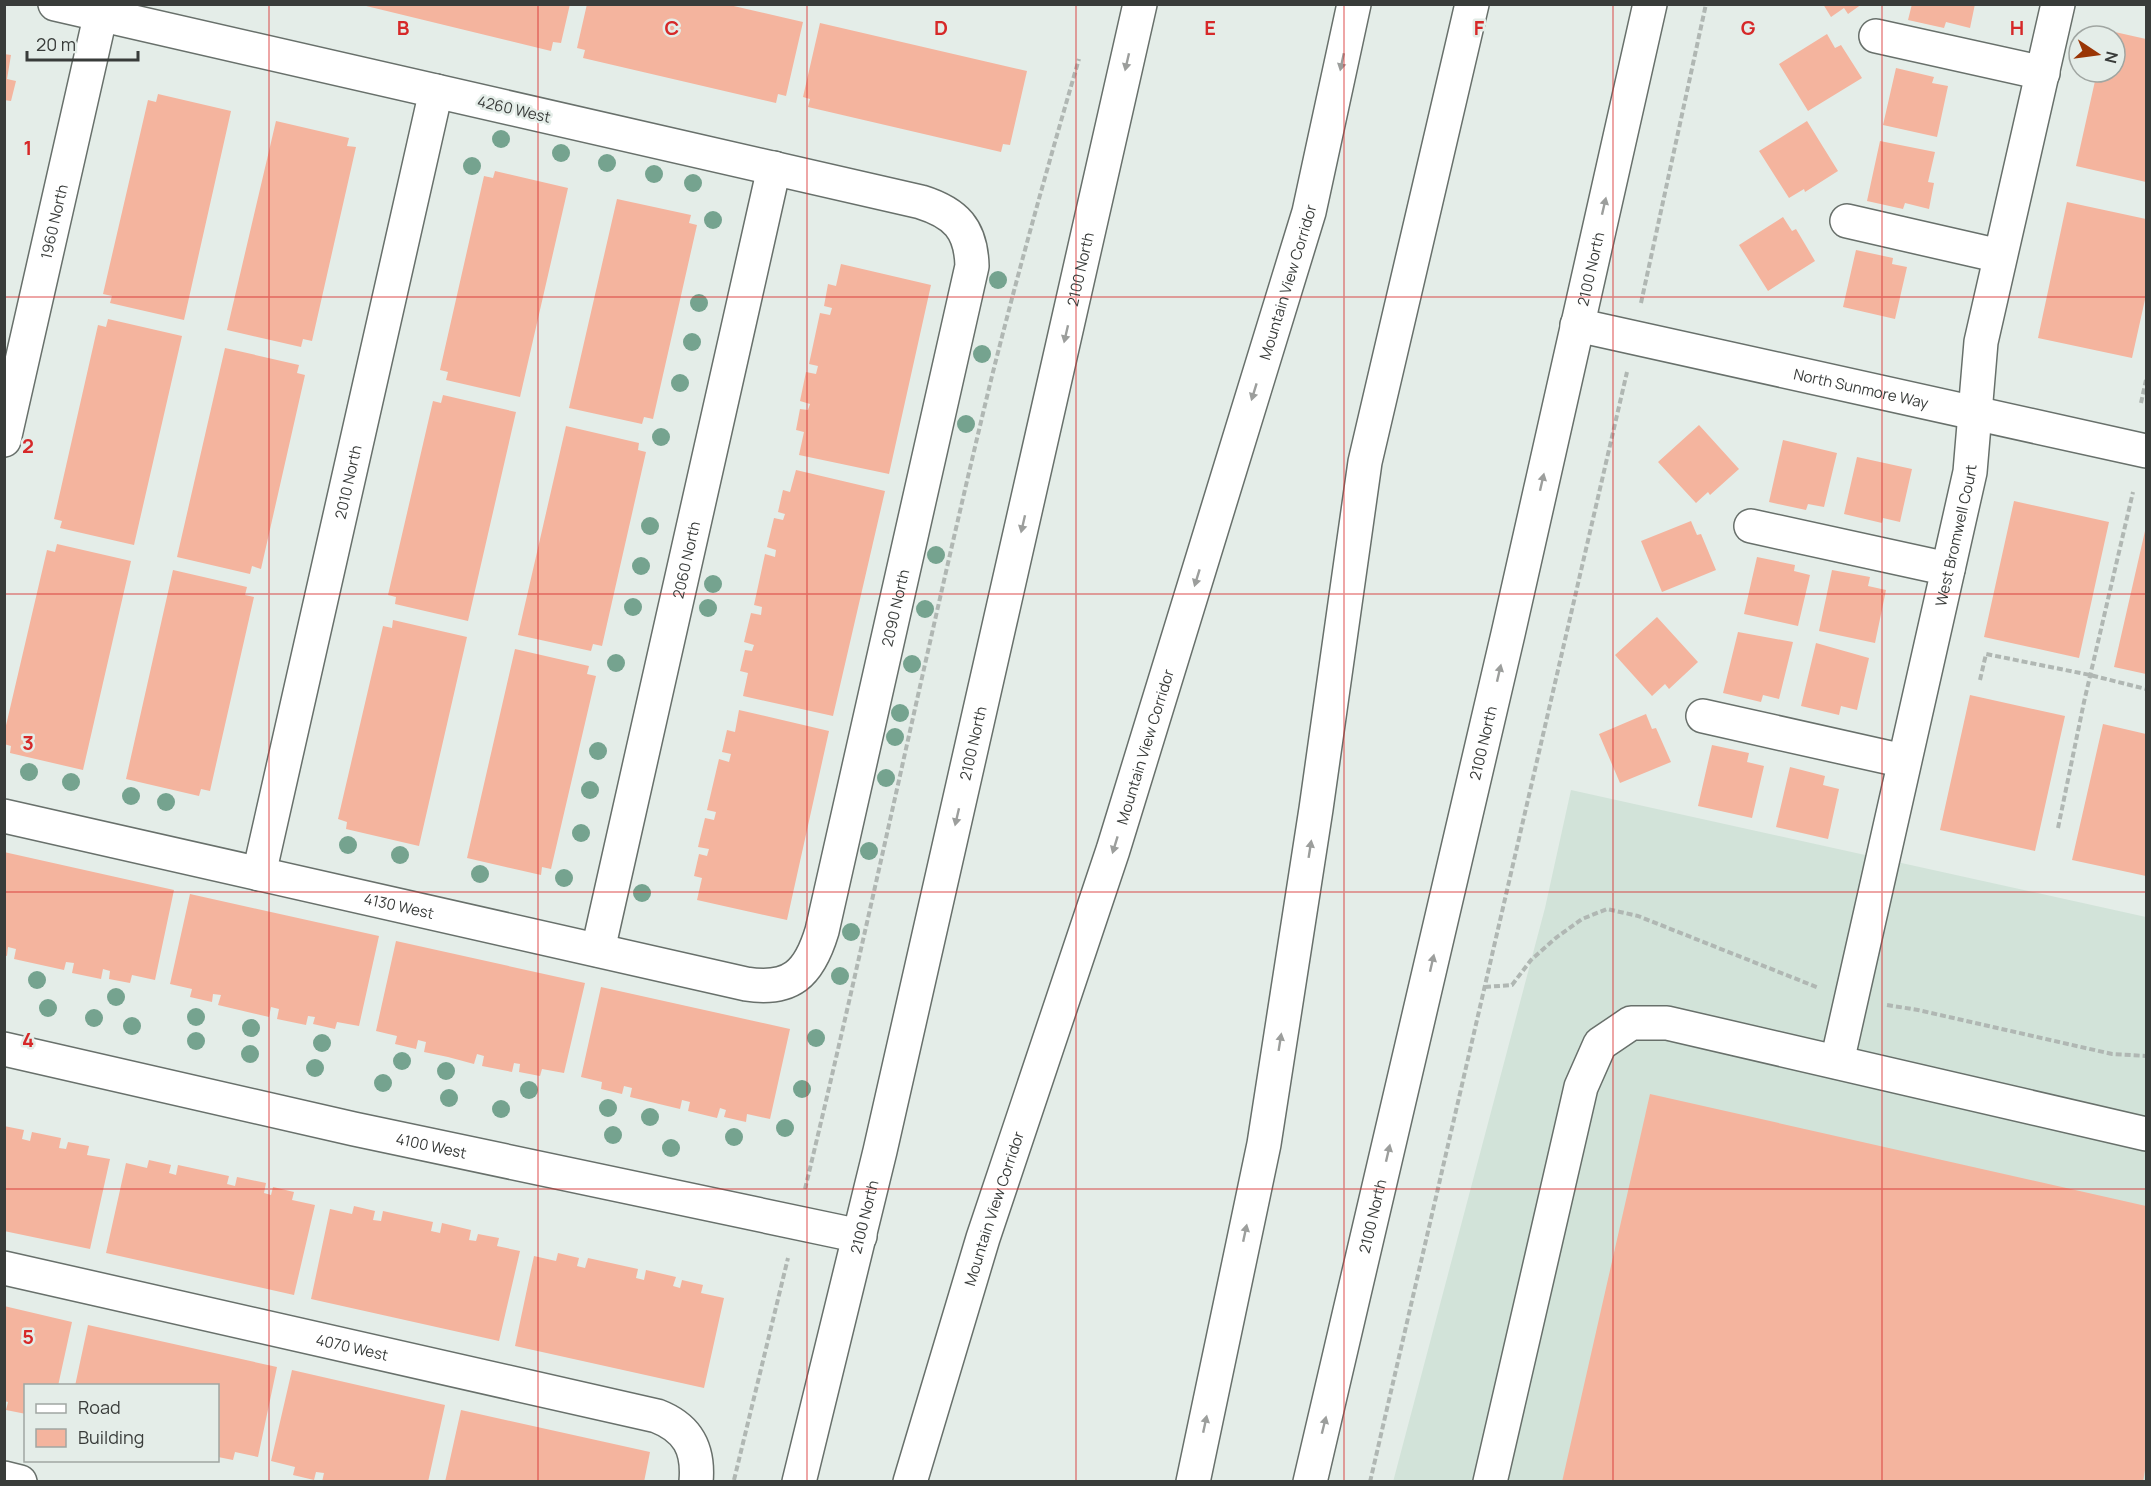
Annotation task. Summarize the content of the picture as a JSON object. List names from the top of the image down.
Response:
{
  "streets": {
    "main road": [
      "4260 West",
      "1960 North",
      "2100 North",
      "Mountain View Corridor",
      "North Sunmore Way",
      "2010 North",
      "West Bromwell Court",
      "2060 North",
      "2090 North",
      "4130 West",
      "4100 West",
      "4070 West"
    ]
  },
  "crossings": [
    ["4260 West", "1960 North"],
    ["4260 West", "2010 North"],
    ["4260 West", "2060 North"],
    ["4260 West", "2090 North"],
    ["2100 North", "North Sunmore Way"],
    ["2100 North", "4100 West"],
    ["North Sunmore Way", "West Bromwell Court"],
    ["2010 North", "4130 West"],
    ["2060 North", "4130 West"],
    ["2090 North", "4130 West"]
  ],
  "legend": ["Road", "Building"],
  "scale_bar": "20 m",
  "north": "right",
  "grid": {
    "columns": [
      "B",
      "C",
      "D",
      "E",
      "F",
      "G",
      "H"
    ],
    "rows": [
      "1",
      "2",
      "3",
      "4",
      "5"
    ]
  }
}
